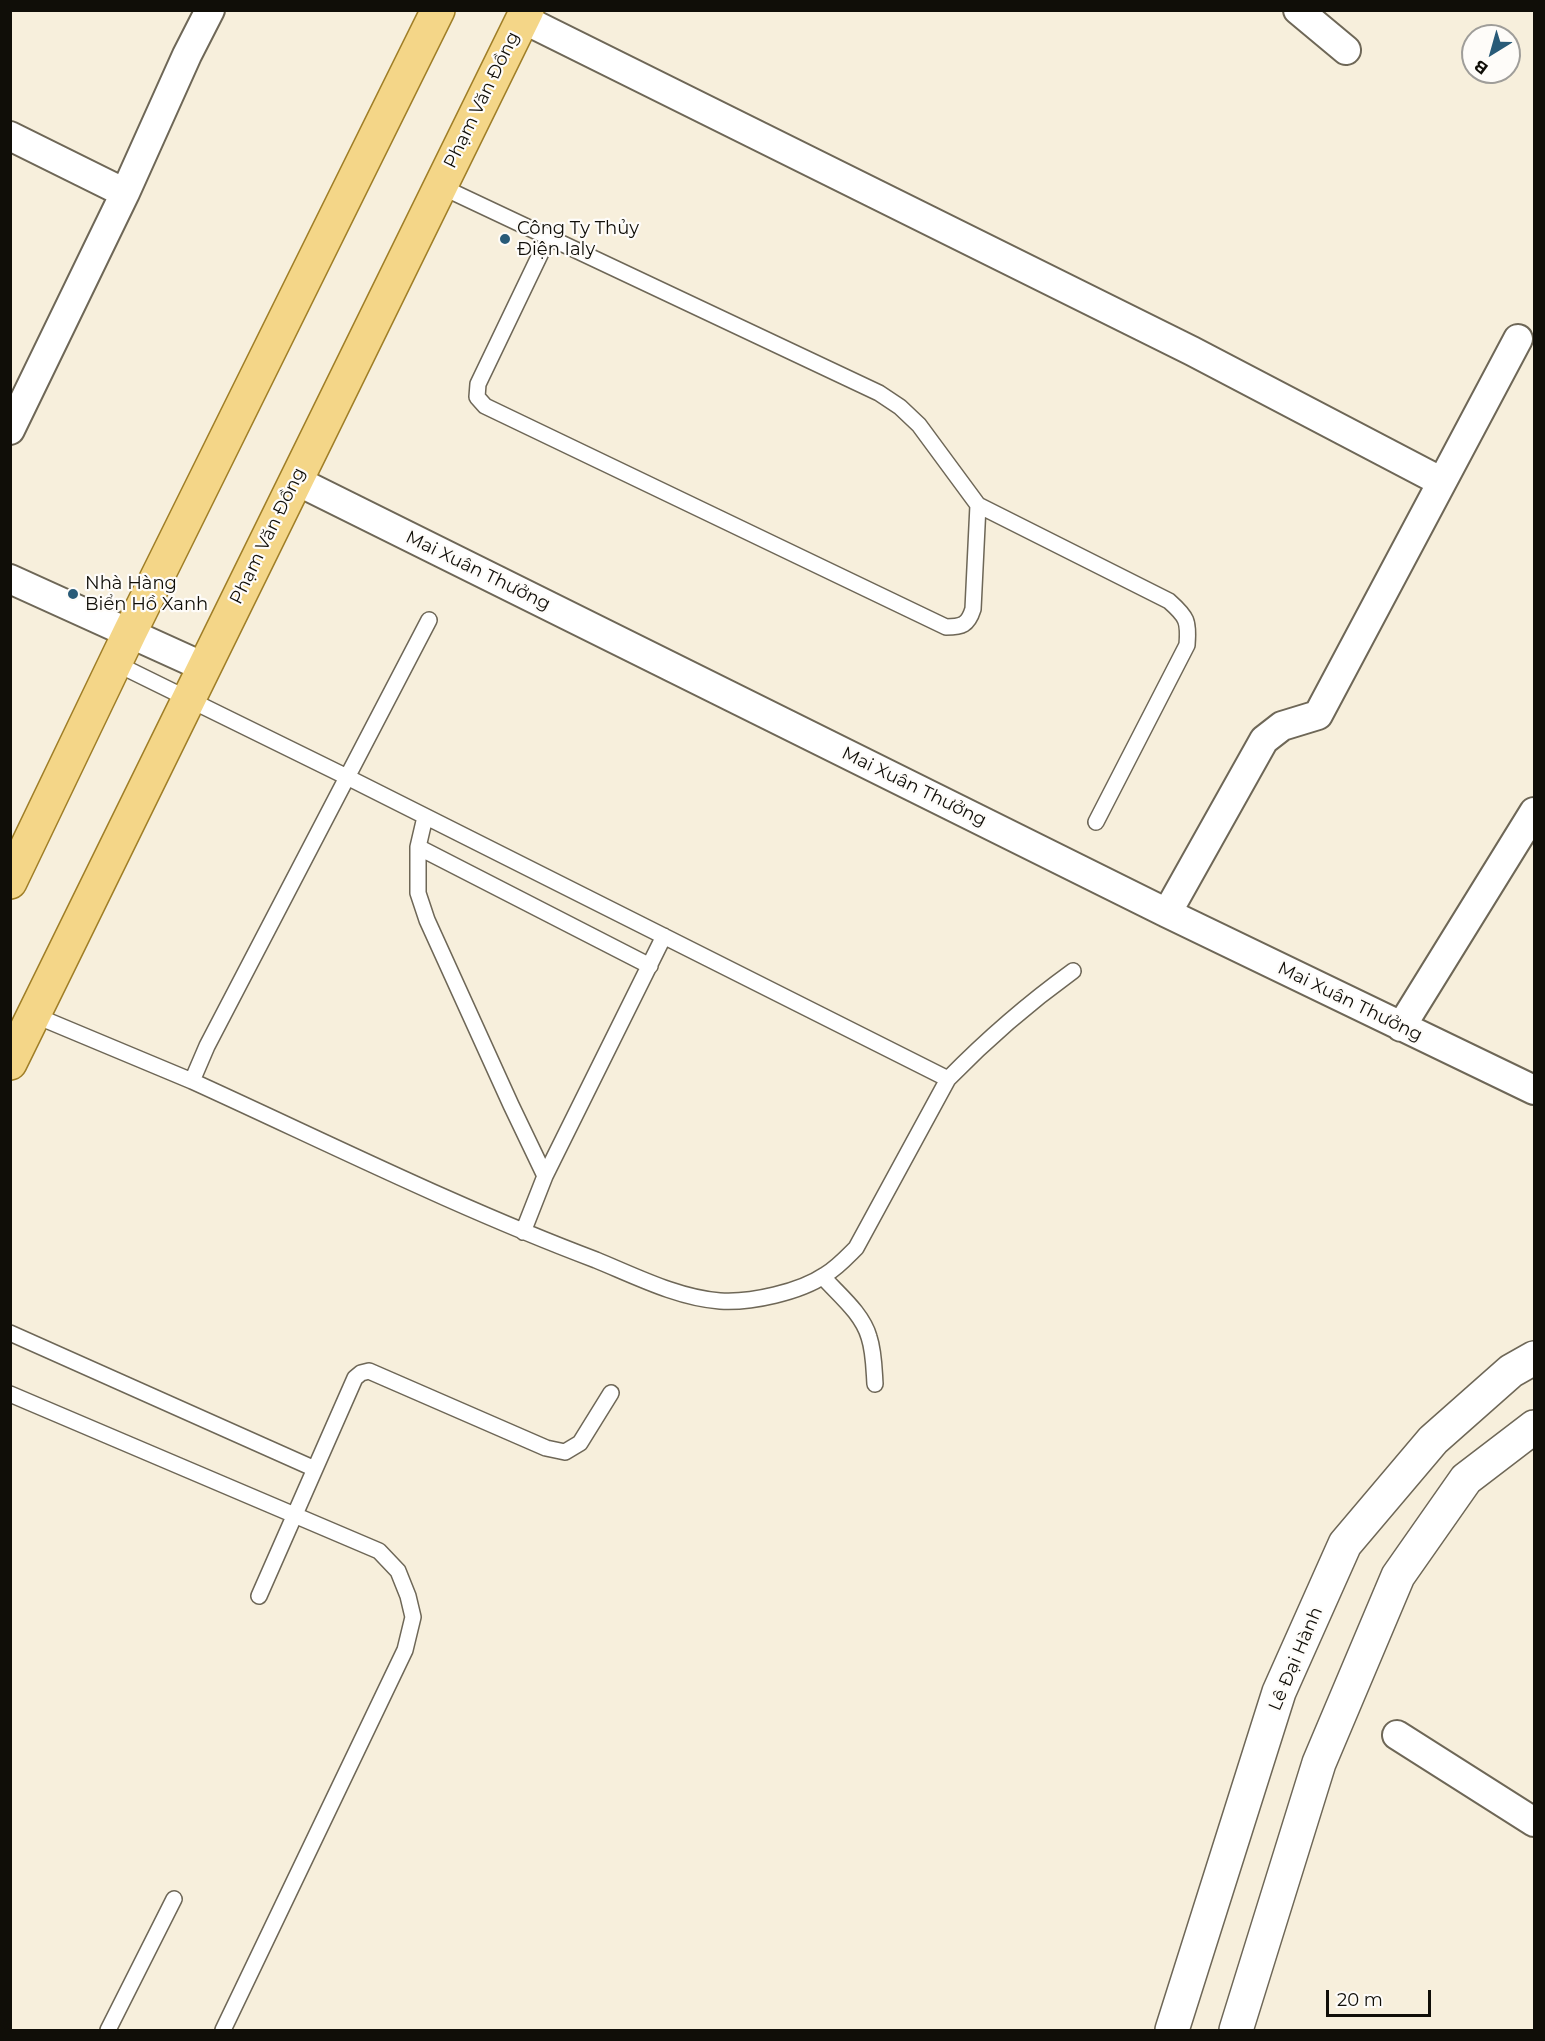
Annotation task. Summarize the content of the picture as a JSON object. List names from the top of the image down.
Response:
{
  "streets": {
    "main road": ["Phạm Văn Đồng", "Lê Đại Hành"],
    "street": ["Mai Xuân Thưởng"]
  },
  "crossings": [
    ["Phạm Văn Đồng", "Mai Xuân Thưởng"]
  ],
  "places": ["Công Ty Thủy Điện Ialy", "Nhà Hàng Biển Hồ Xanh"],
  "scale_bar": "20 m",
  "north": "bottom left"
}
